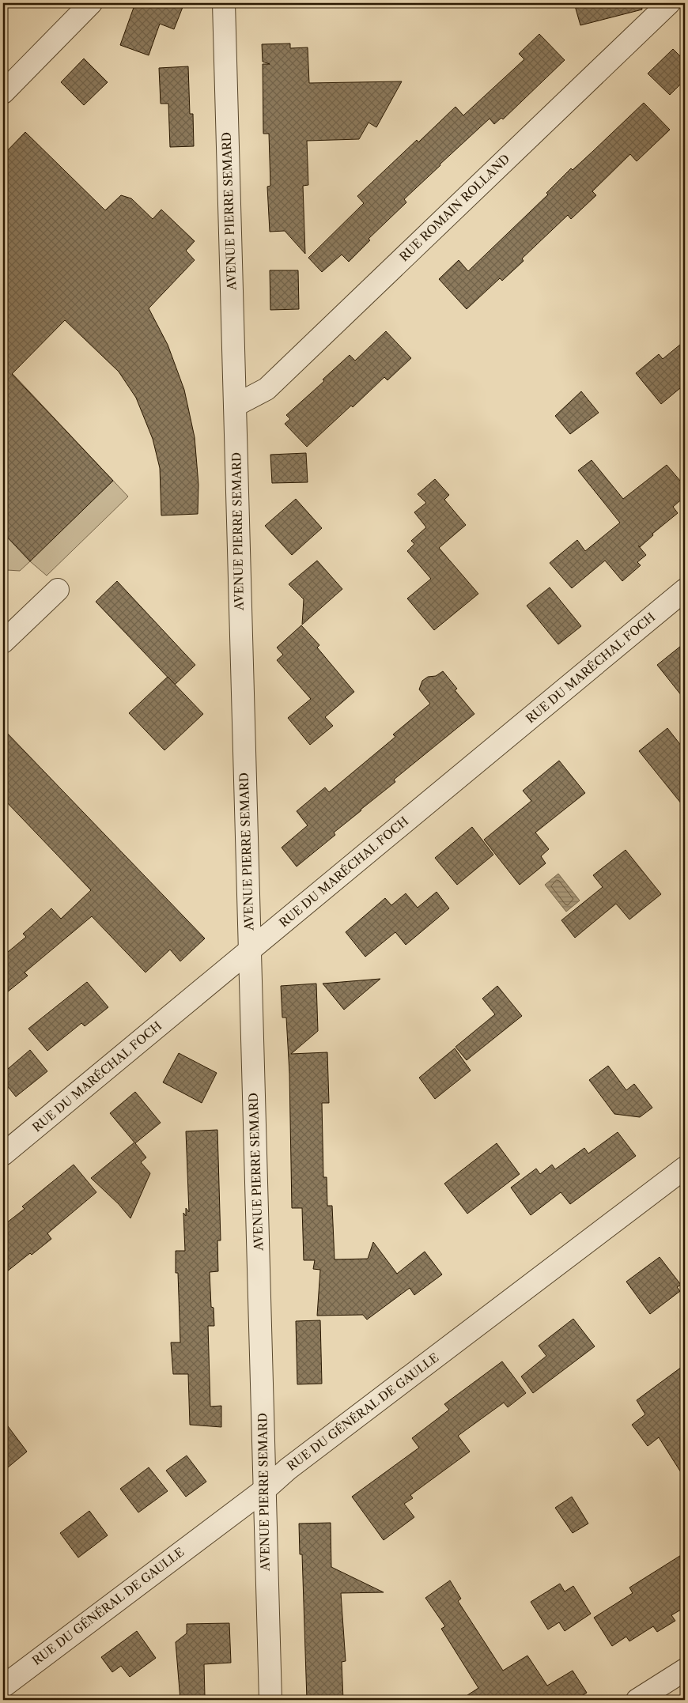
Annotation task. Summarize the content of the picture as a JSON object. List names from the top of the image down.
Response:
{
  "streets": {
    "street": [
      "RUE ROMAIN ROLLAND",
      "AVENUE PIERRE SEMARD",
      "RUE DU MARÉCHAL FOCH",
      "RUE DU GÉNÉRAL DE GAULLE"
    ]
  },
  "crossings": [
    ["RUE ROMAIN ROLLAND", "AVENUE PIERRE SEMARD"],
    ["AVENUE PIERRE SEMARD", "RUE DU MARÉCHAL FOCH"],
    ["AVENUE PIERRE SEMARD", "RUE DU GÉNÉRAL DE GAULLE"]
  ]
}
